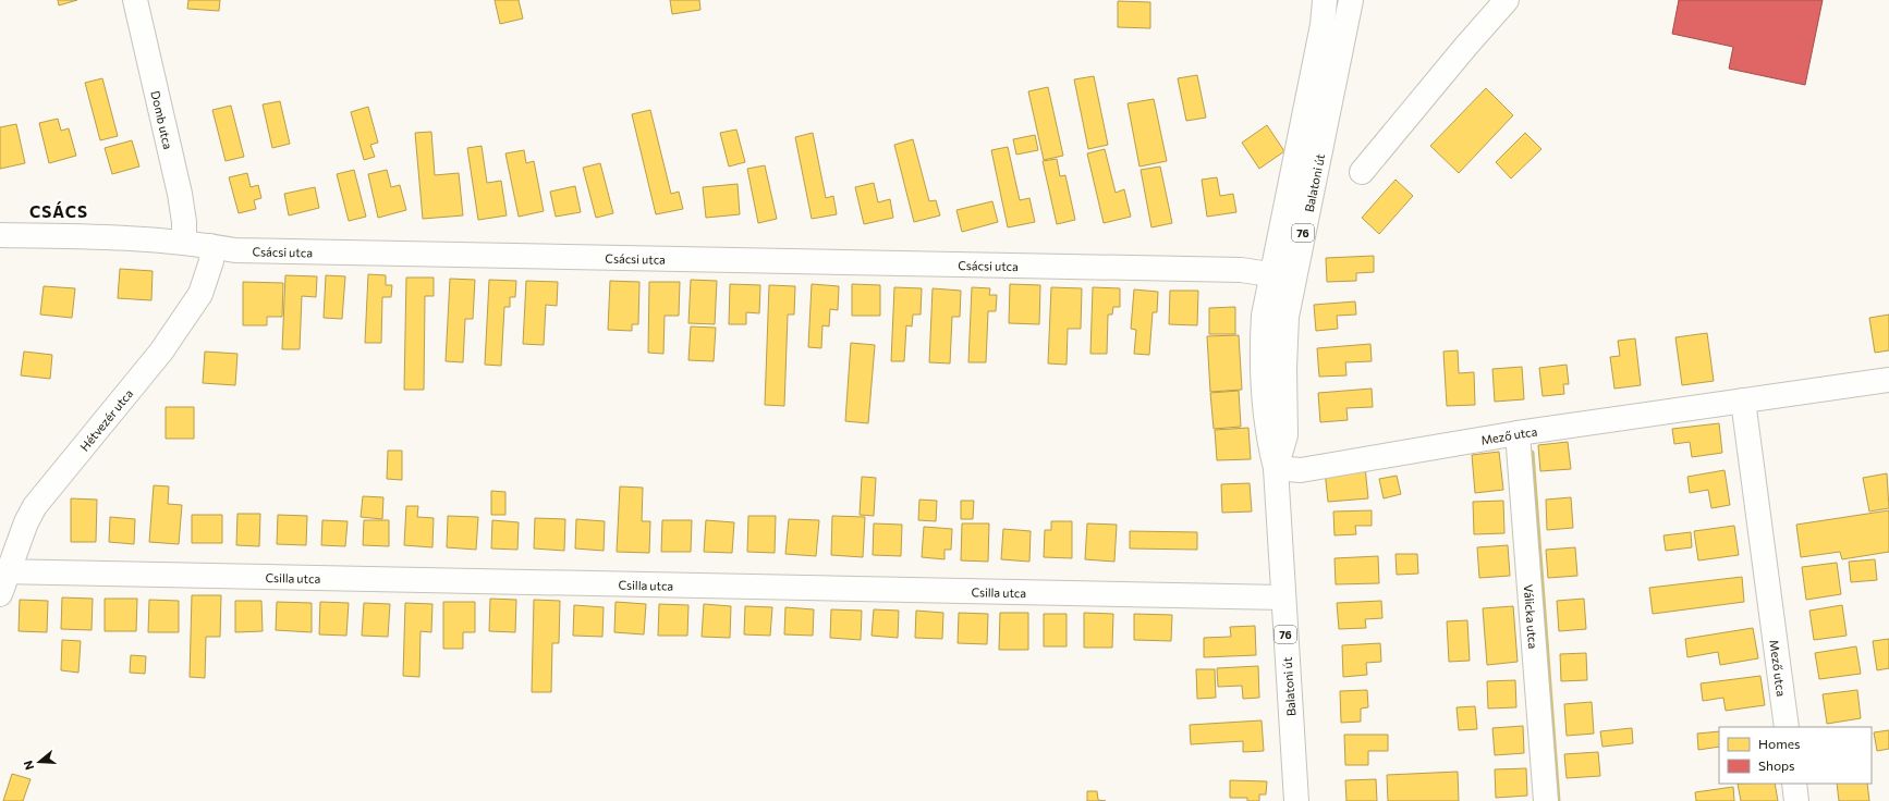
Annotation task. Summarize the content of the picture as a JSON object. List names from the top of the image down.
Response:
{
  "streets": {
    "street": [
      "Domb utca",
      "Balatoni út",
      "76",
      "Csácsi utca",
      "Hétvezér utca",
      "Mező utca",
      "Csilla utca",
      "Válicka utca"
    ]
  },
  "crossings": [
    ["Domb utca", "Csácsi utca"],
    ["Balatoni út", "Csácsi utca"],
    ["Balatoni út", "Mező utca"],
    ["Balatoni út", "Csilla utca"],
    ["Csácsi utca", "Hétvezér utca"],
    ["Hétvezér utca", "Csilla utca"],
    ["Mező utca", "Válicka utca"]
  ],
  "districts": ["CSÁCS"],
  "legend": ["Homes", "Shops"],
  "north": "left"
}
